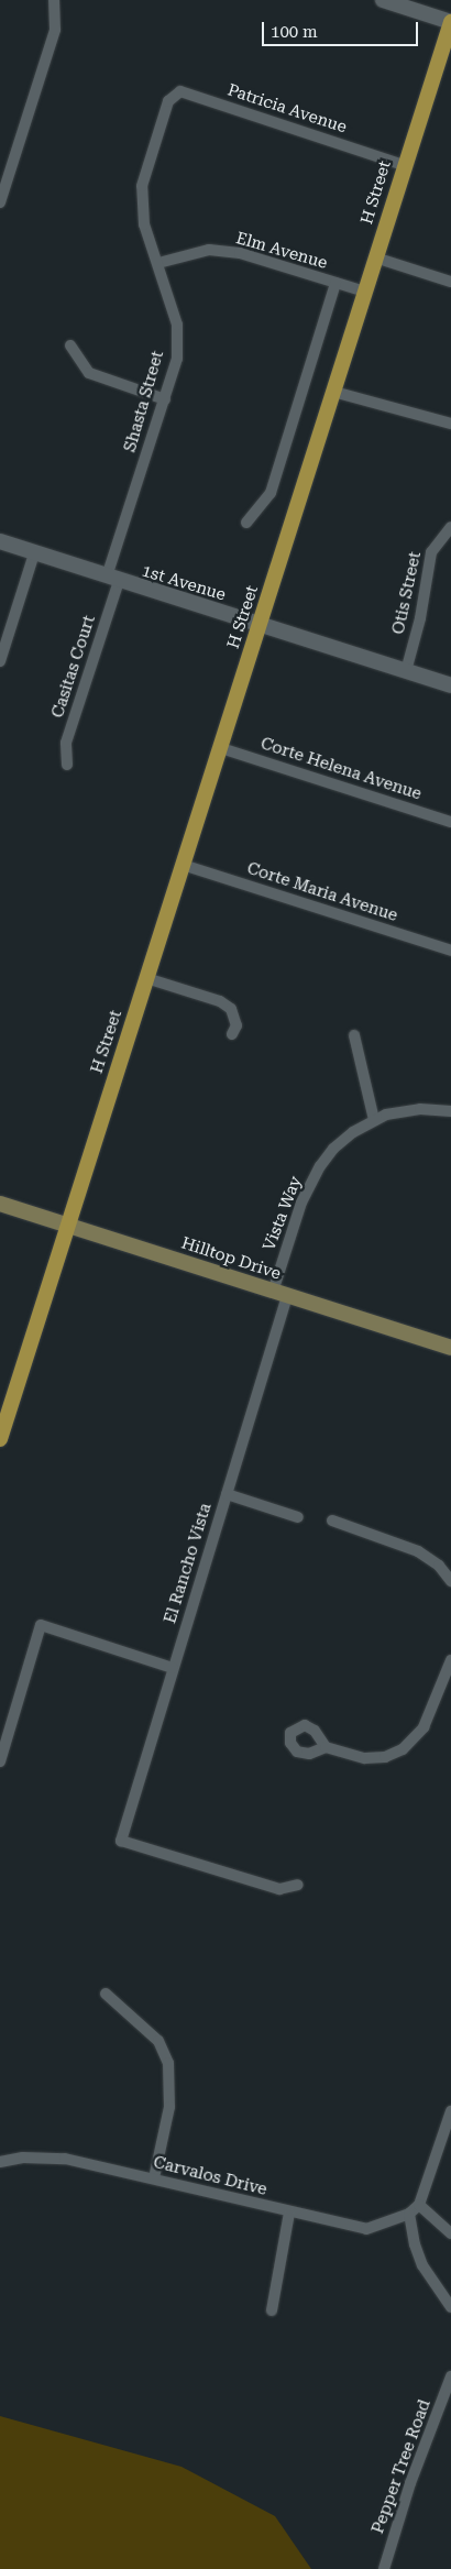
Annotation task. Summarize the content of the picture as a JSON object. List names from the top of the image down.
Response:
{
  "streets": {
    "main road": ["H Street", "Hilltop Drive"],
    "street": [
      "Patricia Avenue",
      "Elm Avenue",
      "Shasta Street",
      "1st Avenue",
      "Otis Street",
      "Casitas Court",
      "Corte Helena Avenue",
      "Corte Maria Avenue",
      "Vista Way",
      "El Rancho Vista",
      "Carvalos Drive",
      "Pepper Tree Road"
    ]
  },
  "crossings": [
    ["Patricia Avenue", "H Street"],
    ["Patricia Avenue", "Shasta Street"],
    ["H Street", "Elm Avenue"],
    ["H Street", "1st Avenue"],
    ["H Street", "Corte Helena Avenue"],
    ["H Street", "Corte Maria Avenue"],
    ["H Street", "Hilltop Drive"],
    ["Elm Avenue", "Shasta Street"],
    ["Shasta Street", "1st Avenue"],
    ["Shasta Street", "Casitas Court"],
    ["1st Avenue", "Otis Street"],
    ["1st Avenue", "Casitas Court"],
    ["Vista Way", "Hilltop Drive"],
    ["Vista Way", "El Rancho Vista"],
    ["Hilltop Drive", "El Rancho Vista"]
  ],
  "scale_bar": "100 m"
}
